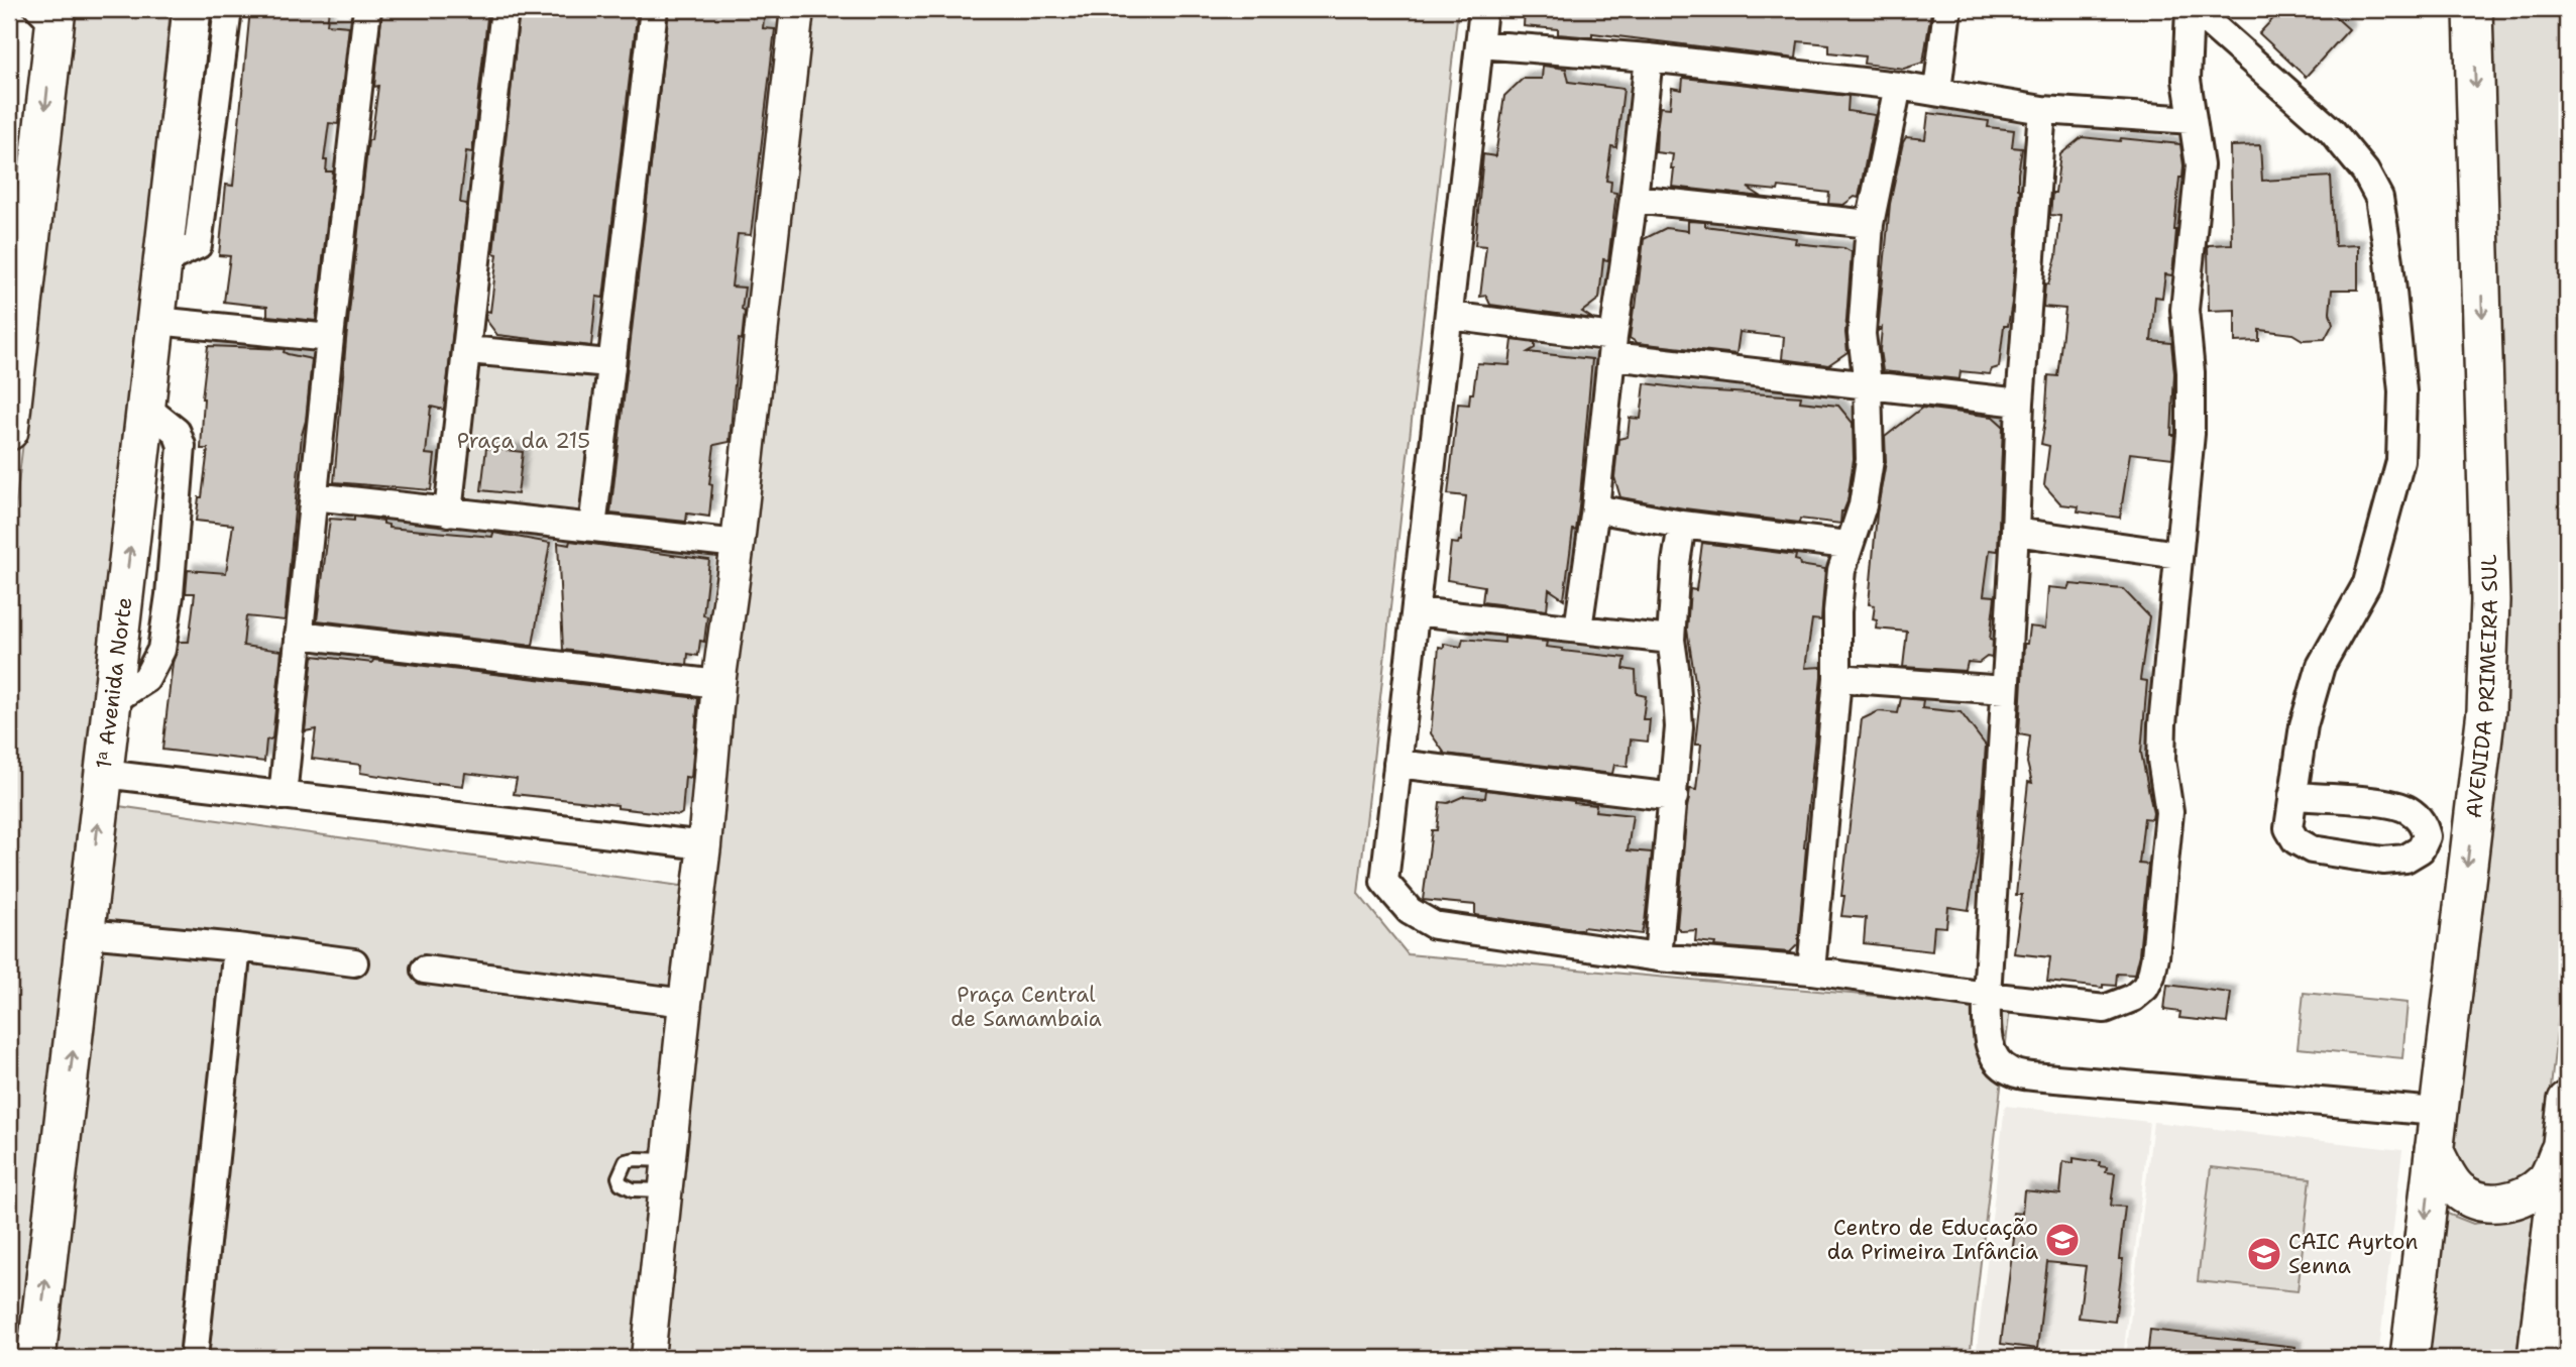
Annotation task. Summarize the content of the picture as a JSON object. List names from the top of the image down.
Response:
{
  "streets": {
    "main road": ["1ᵃ Avenida Norte", "AVENIDA PRIMEIRA SUL"]
  },
  "one_way": ["1ᵃ Avenida Norte", "AVENIDA PRIMEIRA SUL"],
  "parks": ["Praça da 215", "Praça Central de Samambaia"],
  "places": {
    "school or university": ["Centro de Educação da Primeira Infância", "CAIC Ayrton Senna"]
  }
}
